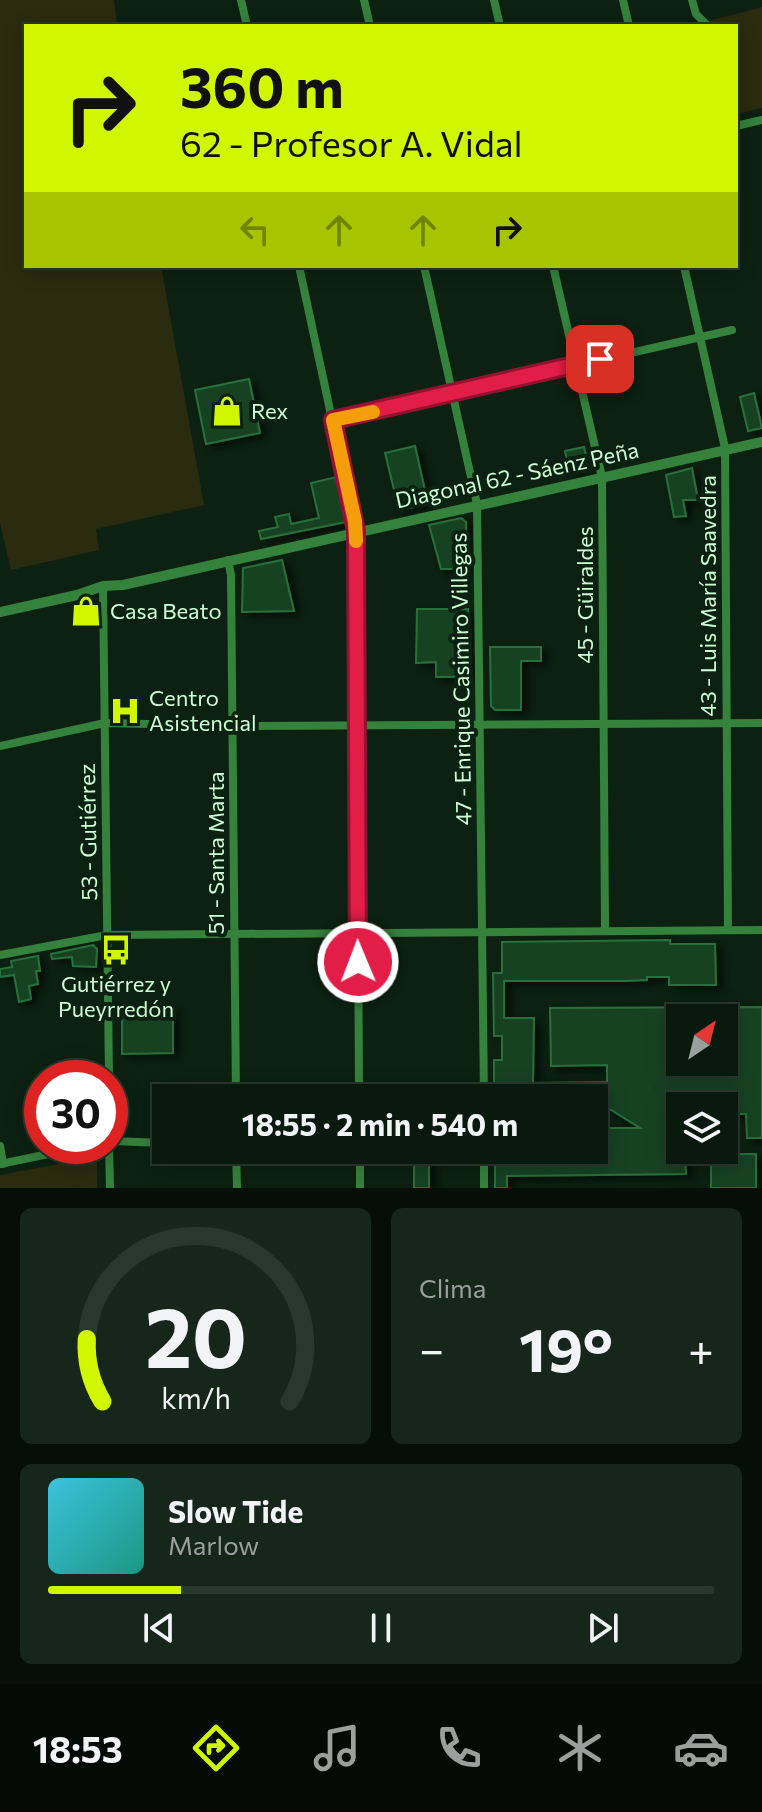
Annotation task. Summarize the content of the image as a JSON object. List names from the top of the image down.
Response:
{
  "streets": {
    "street": [
      "Diagonal 62 - Sáenz Peña",
      "45 - Güiraldes",
      "43 - Luis María Saavedra",
      "47 - Enrique Casimiro Villegas",
      "53 - Gutiérrez",
      "51 - Santa Marta"
    ]
  },
  "crossings": [
    ["Diagonal 62 - Sáenz Peña", "45 - Güiraldes"],
    ["Diagonal 62 - Sáenz Peña", "43 - Luis María Saavedra"],
    ["Diagonal 62 - Sáenz Peña", "47 - Enrique Casimiro Villegas"],
    ["Diagonal 62 - Sáenz Peña", "53 - Gutiérrez"],
    ["Diagonal 62 - Sáenz Peña", "51 - Santa Marta"]
  ],
  "places": {
    "shop": ["Rex", "Casa Beato"],
    "hospital": ["Centro Asistencial"],
    "bus stop": ["Gutiérrez y Pueyrredón"]
  },
  "north": "top right",
  "page": {
    "turn": ["360 m", "62 - Profesor A. Vidal"],
    "limit": "30",
    "trip": "18:55 · 2 min · 540 m",
    "tile": "Clima",
    "heat": ["−", "19°", "+"],
    "song": ["Slow Tide", "Marlow"],
    "tabs": "18:53",
    "gauge": ["20", "km/h"]
  }
}
